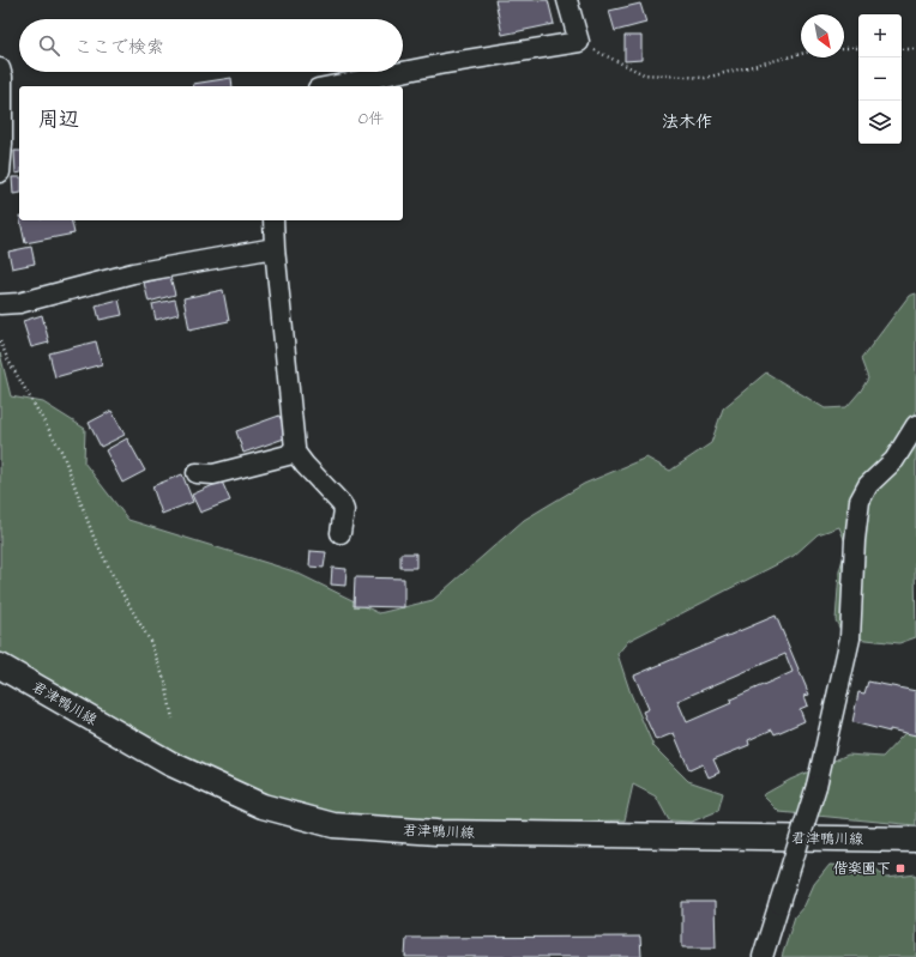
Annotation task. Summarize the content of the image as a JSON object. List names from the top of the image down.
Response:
{
  "streets": {
    "main road": ["君津鴨川線"]
  },
  "districts": ["法木作"],
  "places": {
    "transit": ["偕楽園下"]
  },
  "north": "bottom right",
  "page": {
    "map_buttons": ["+", "−"],
    "search": "ここで検索",
    "heading": ["周辺", "0件"]
  }
}
